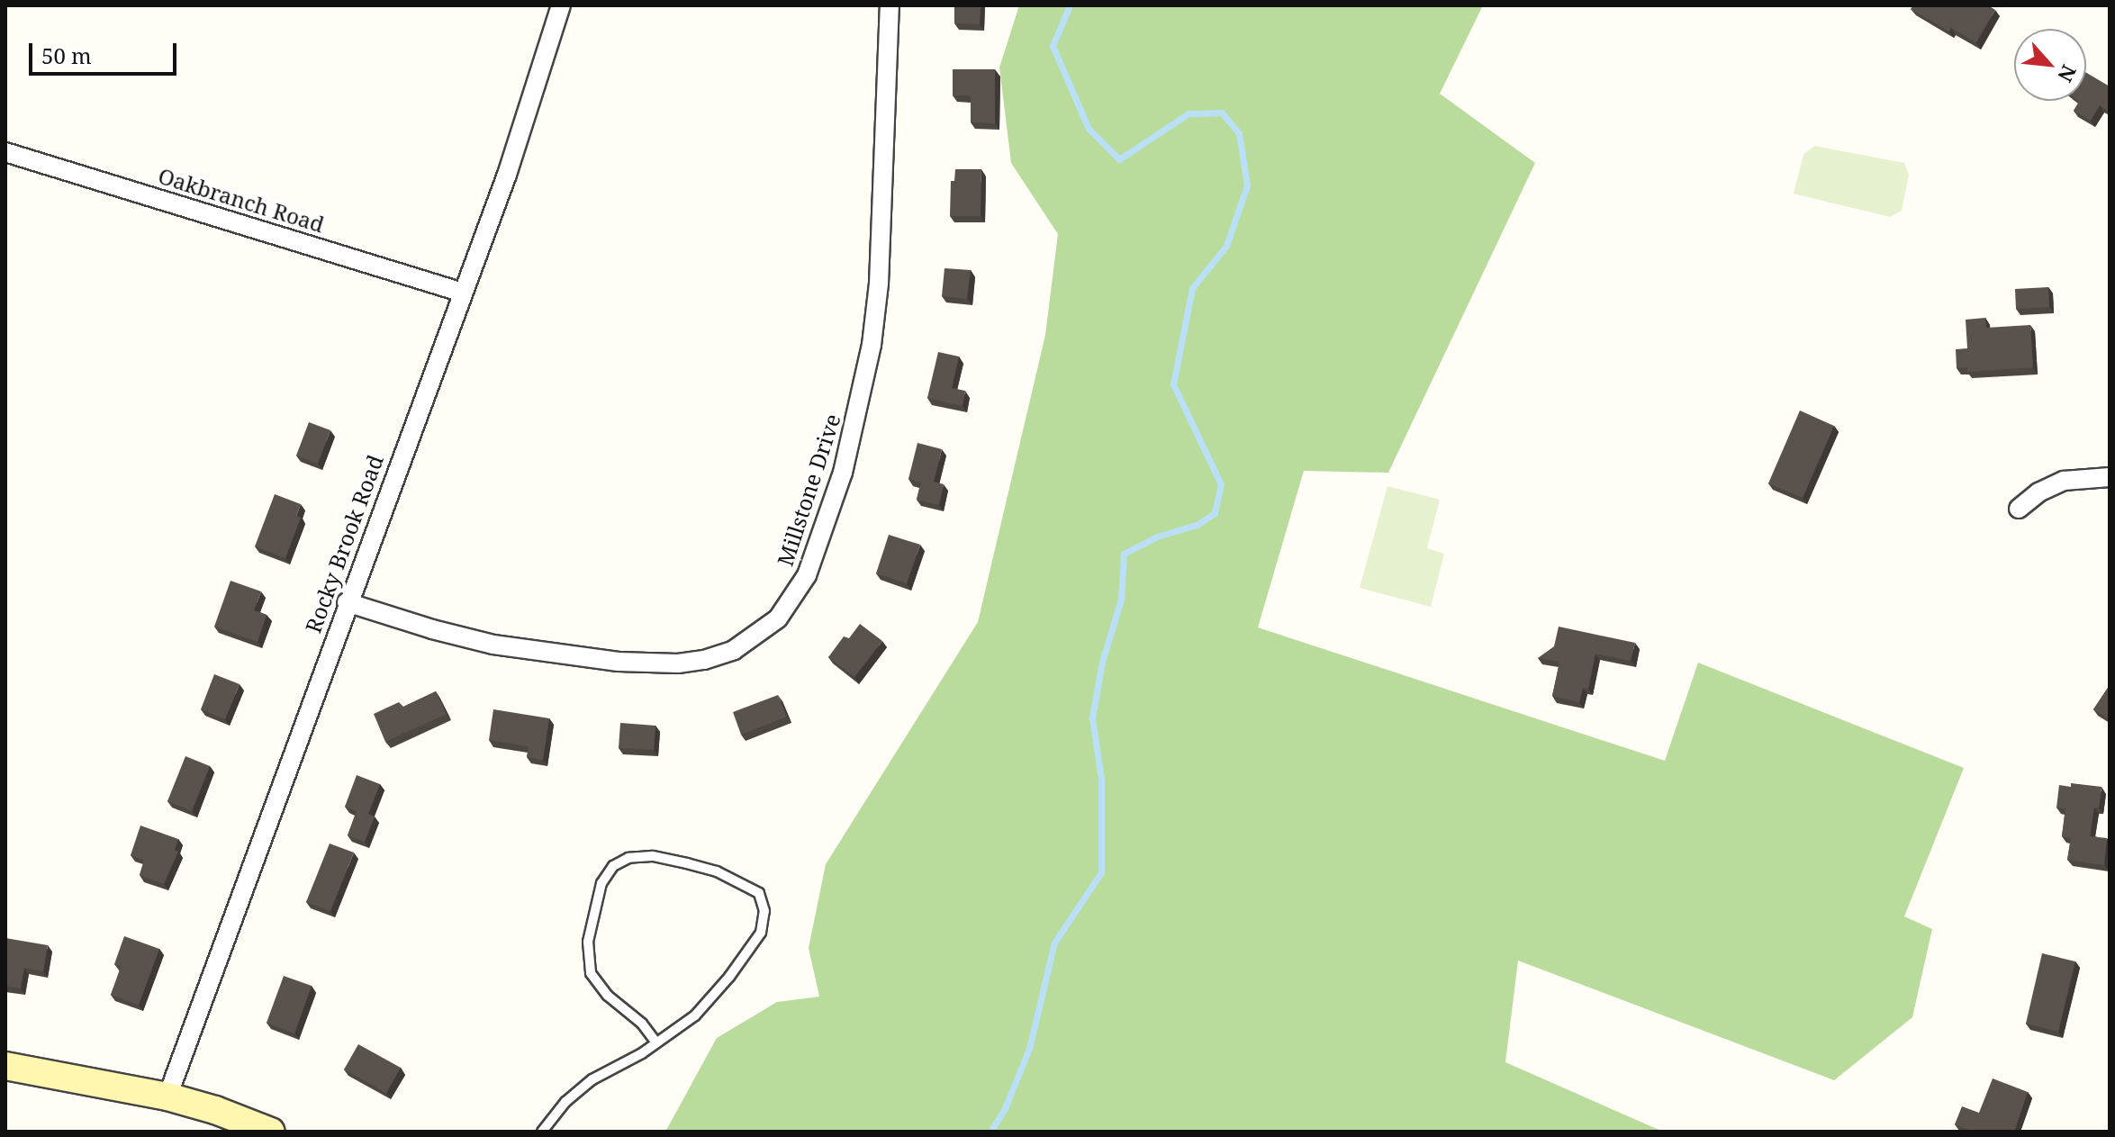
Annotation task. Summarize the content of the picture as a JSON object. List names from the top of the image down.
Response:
{
  "streets": {
    "street": ["Oakbranch Road", "Millstone Drive", "Rocky Brook Road"]
  },
  "crossings": [
    ["Oakbranch Road", "Rocky Brook Road"],
    ["Millstone Drive", "Rocky Brook Road"]
  ],
  "scale_bar": "50 m",
  "north": "bottom right"
}
